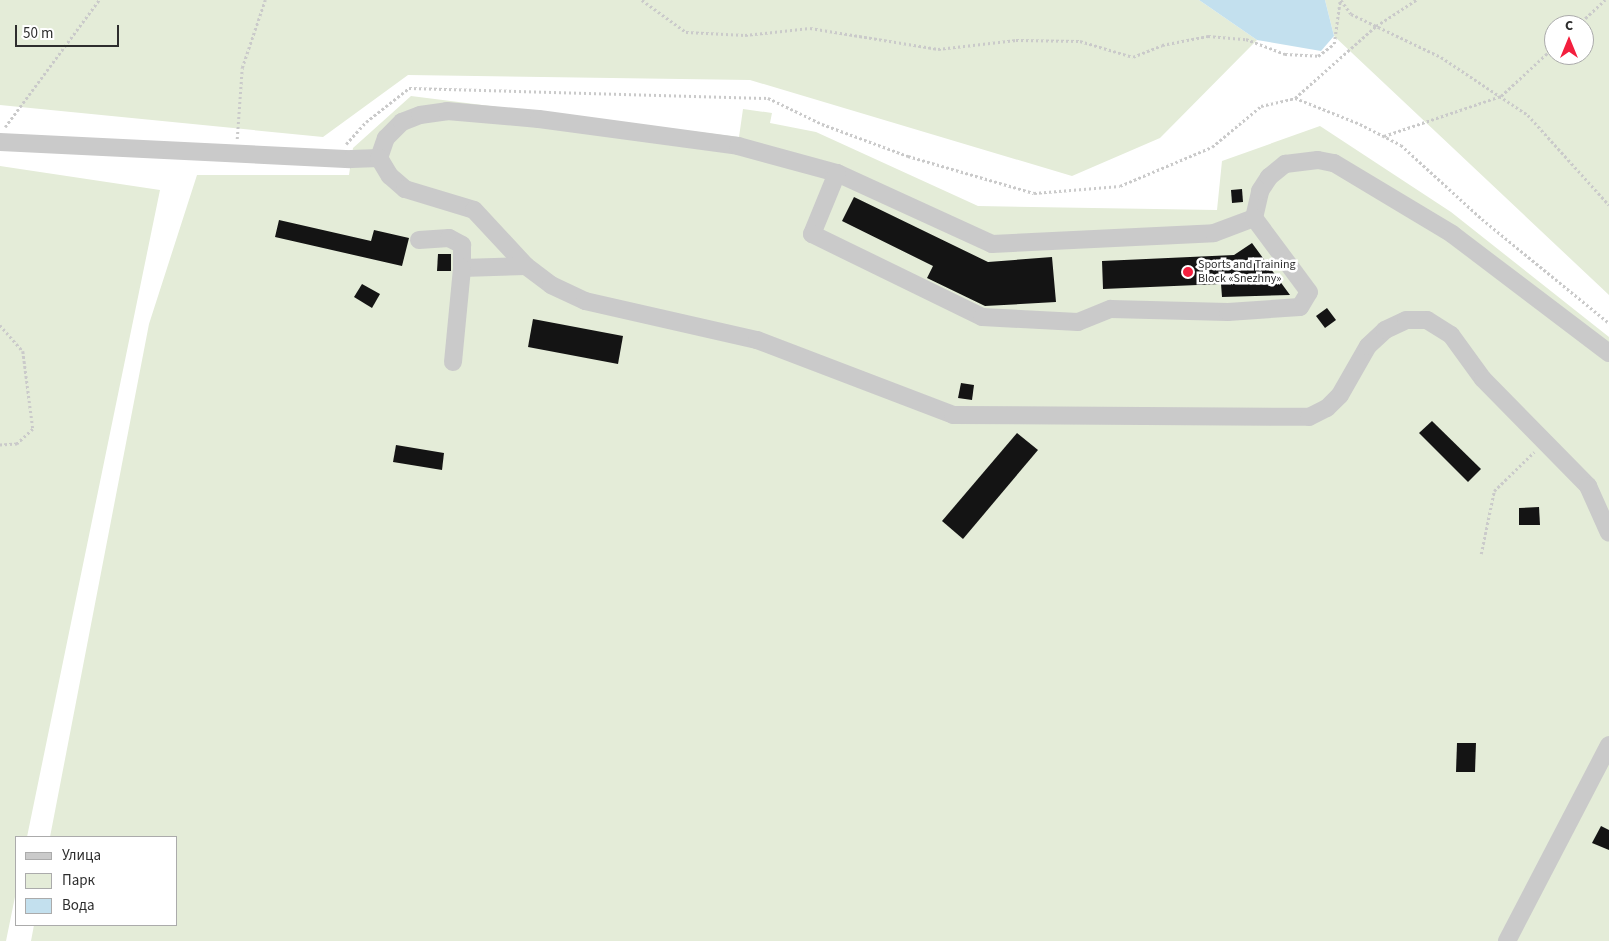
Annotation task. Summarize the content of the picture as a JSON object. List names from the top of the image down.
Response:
{
  "places": ["Sports and Training Block «Snezhny»"],
  "legend": ["Улица", "Парк", "Вода"],
  "scale_bar": "50 m",
  "north": "top"
}
